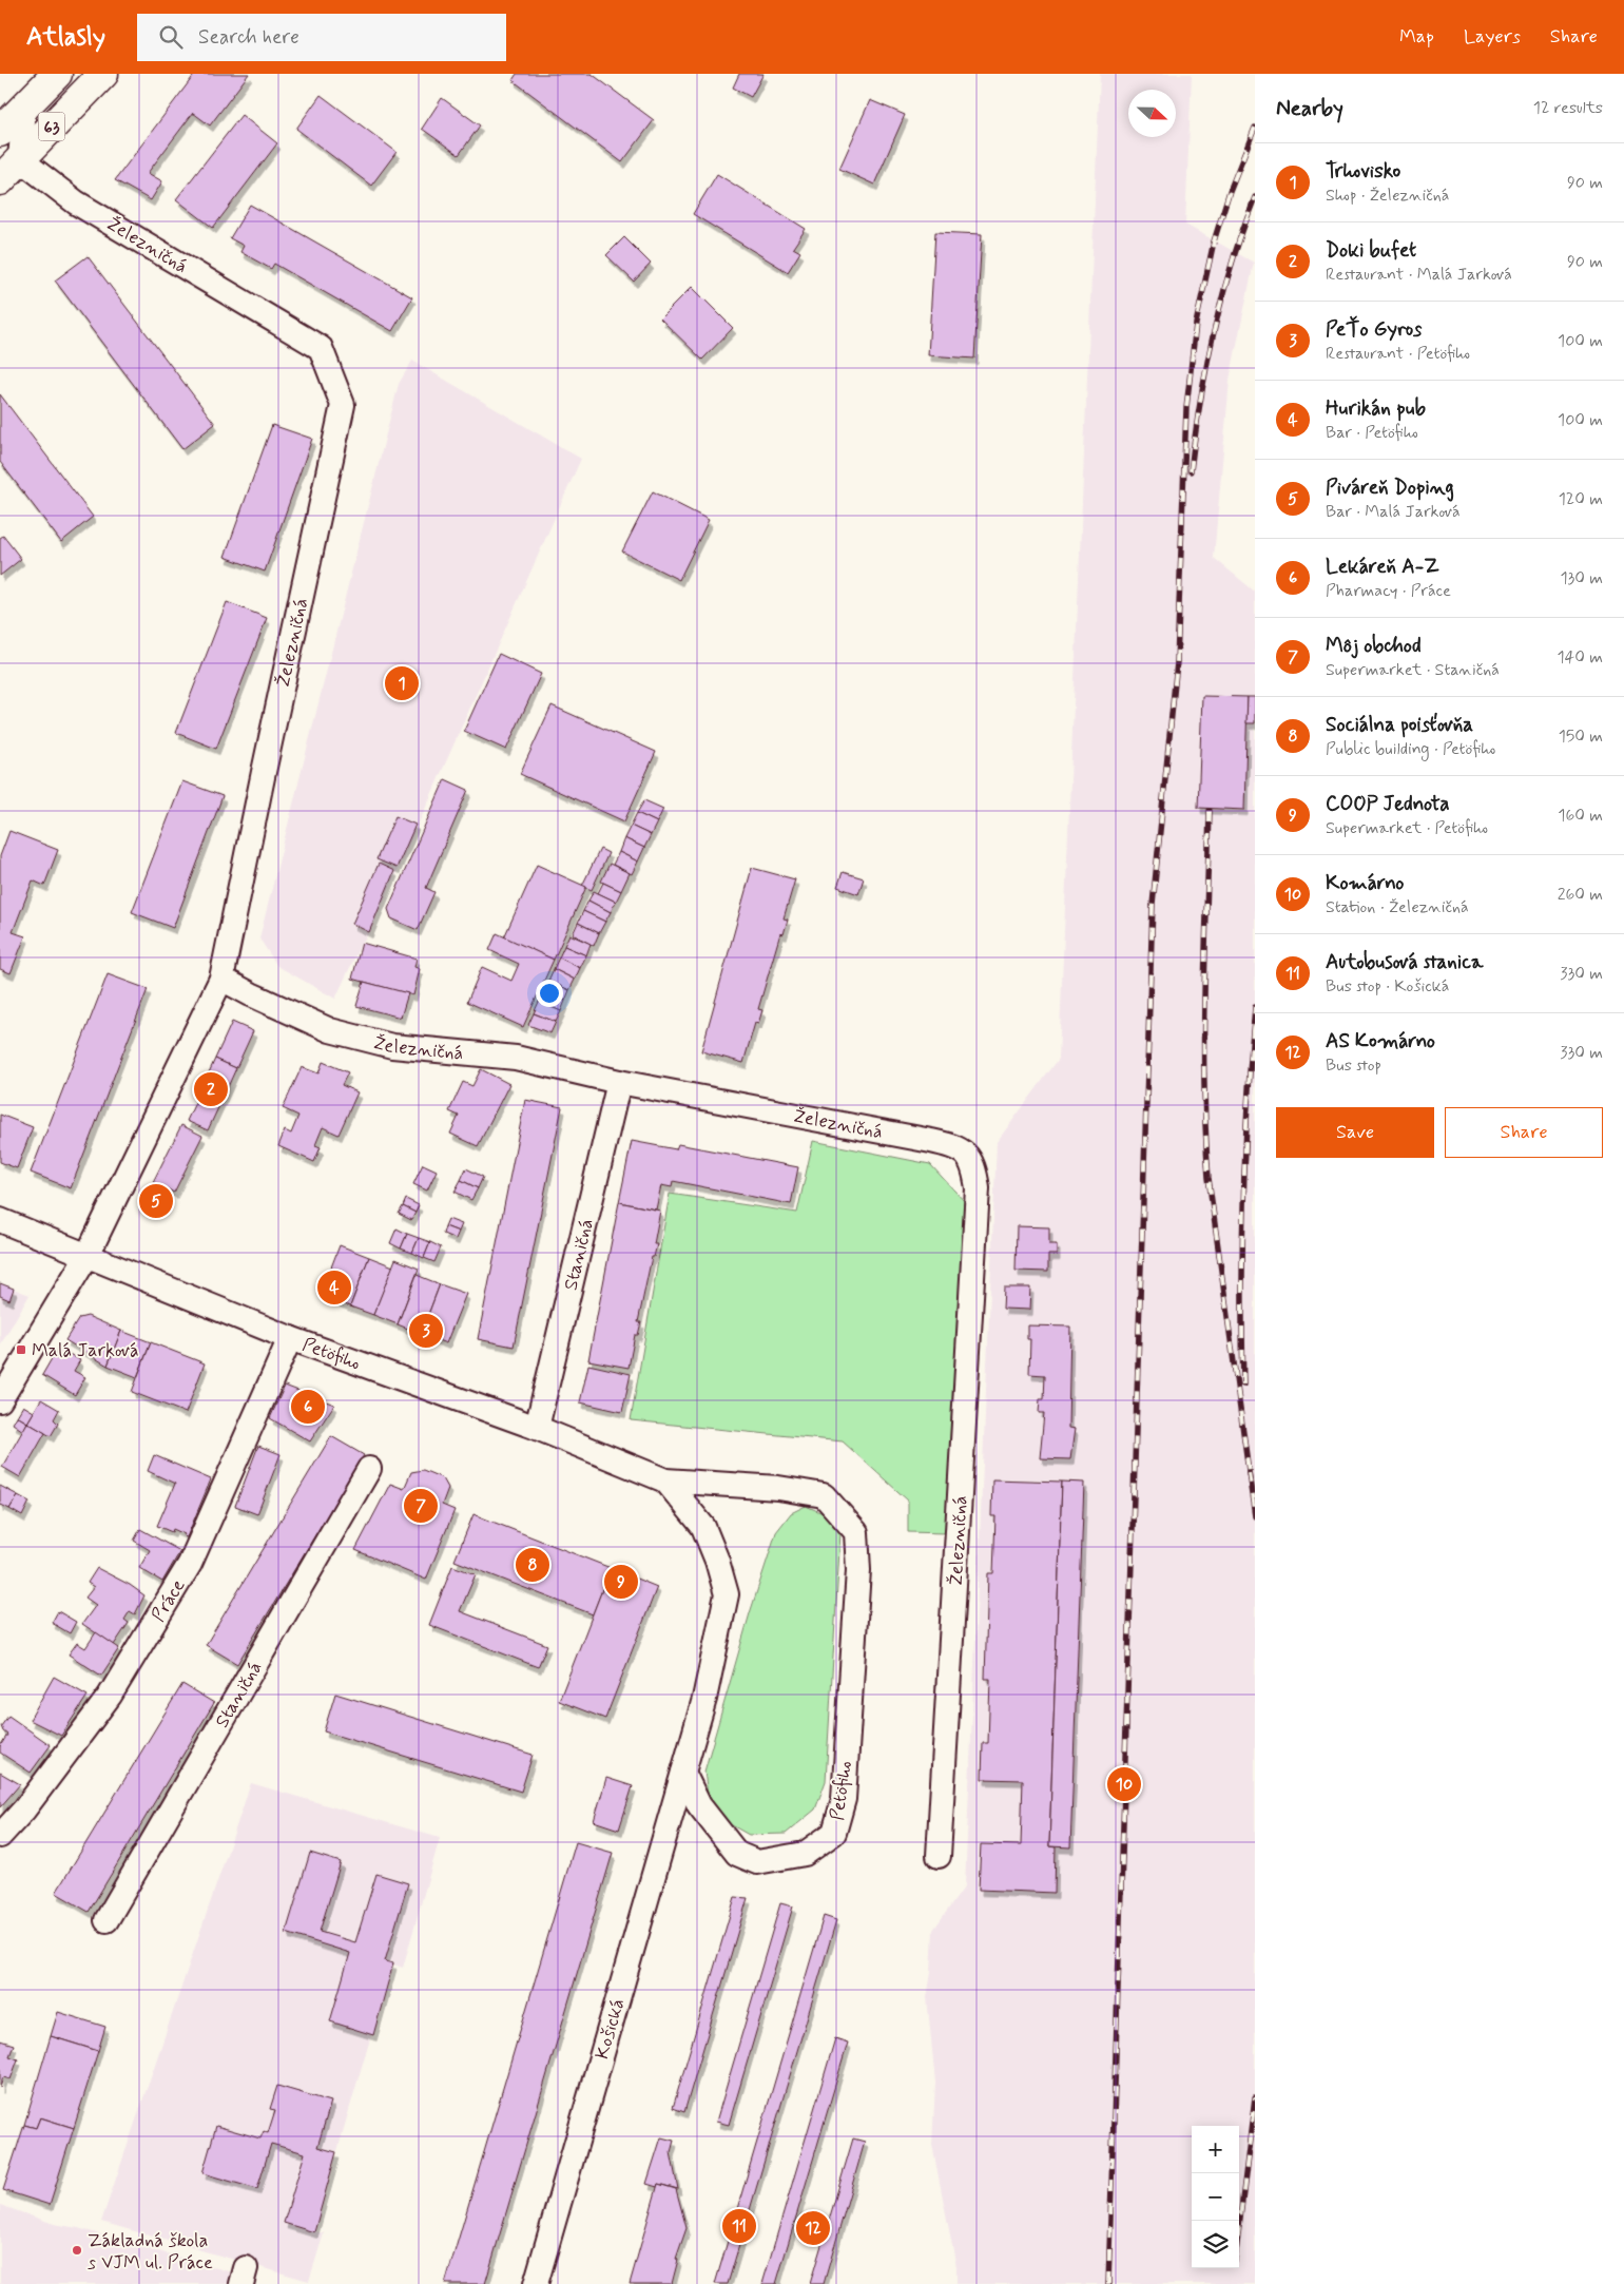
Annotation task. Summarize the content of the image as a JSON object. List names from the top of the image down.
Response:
{
  "streets": {
    "main road": ["63"],
    "street": [
      "Železničná",
      "Staničná",
      "Petöfiho",
      "Práce",
      "Košická"
    ]
  },
  "crossings": [
    ["63", "Železničná"],
    ["Železničná", "Staničná"],
    ["Staničná", "Petöfiho"],
    ["Petöfiho", "Práce"],
    ["Petöfiho", "Košická"]
  ],
  "places": {
    "transit": ["Malá Jarková"],
    "other": ["Základná škola s VJM ul. Práce"]
  },
  "north": "right",
  "page": {
    "header": "Atlasly",
    "search": "Search here",
    "nav": ["Map", "Layers", "Share"],
    "heading": ["Nearby", "12 results"],
    "list": [
      {
        "mark": "1",
        "name": "Trhovisko",
        "note": "Shop · Železničná",
        "value": "90 m"
      },
      {
        "mark": "2",
        "name": "Doki bufet",
        "note": "Restaurant · Malá Jarková",
        "value": "90 m"
      },
      {
        "mark": "3",
        "name": "PeŤo Gyros",
        "note": "Restaurant · Petöfiho",
        "value": "100 m"
      },
      {
        "mark": "4",
        "name": "Hurikán pub",
        "note": "Bar · Petöfiho",
        "value": "100 m"
      },
      {
        "mark": "5",
        "name": "Piváreň Doping",
        "note": "Bar · Malá Jarková",
        "value": "120 m"
      },
      {
        "mark": "6",
        "name": "Lekáreň A-Z",
        "note": "Pharmacy · Práce",
        "value": "130 m"
      },
      {
        "mark": "7",
        "name": "Môj obchod",
        "note": "Supermarket · Staničná",
        "value": "140 m"
      },
      {
        "mark": "8",
        "name": "Sociálna poisťovňa",
        "note": "Public building · Petöfiho",
        "value": "150 m"
      },
      {
        "mark": "9",
        "name": "COOP Jednota",
        "note": "Supermarket · Petöfiho",
        "value": "160 m"
      },
      {
        "mark": "10",
        "name": "Komárno",
        "note": "Station · Železničná",
        "value": "260 m"
      },
      {
        "mark": "11",
        "name": "Autobusová stanica",
        "note": "Bus stop · Košická",
        "value": "330 m"
      },
      {
        "mark": "12",
        "name": "AS Komárno",
        "note": "Bus stop",
        "value": "330 m"
      }
    ],
    "pins": [
      "1",
      "2",
      "5",
      "4",
      "3",
      "6",
      "7",
      "8",
      "9",
      "10",
      "11",
      "12"
    ],
    "buttons": ["Save", "Share"],
    "map_buttons": ["+", "−"]
  }
}
